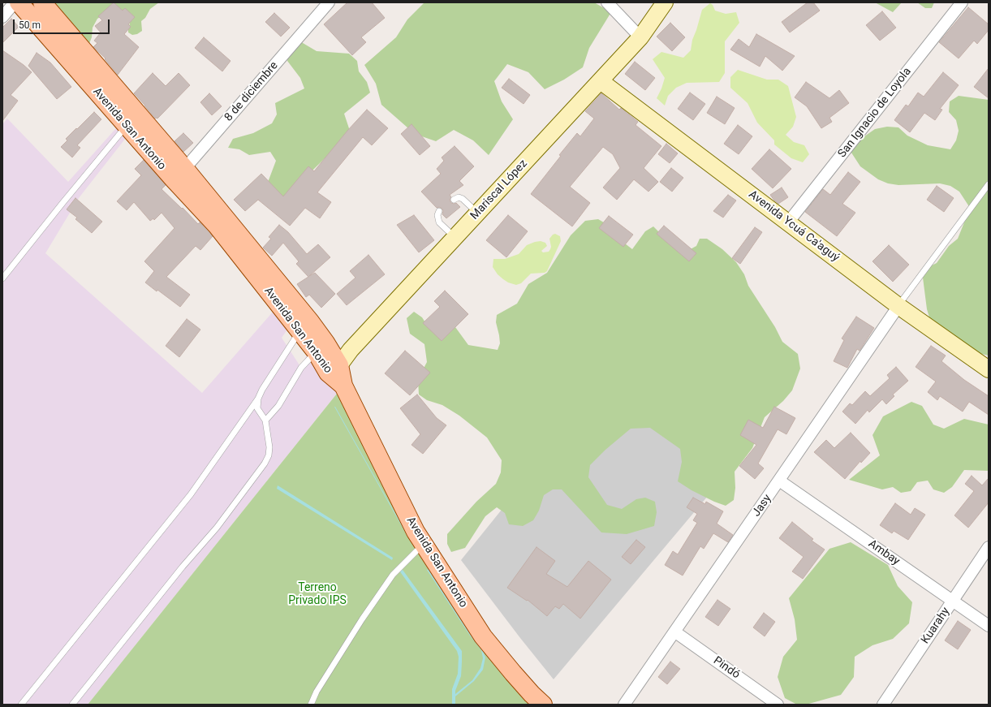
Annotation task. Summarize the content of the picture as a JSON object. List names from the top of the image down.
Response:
{
  "streets": {
    "main road": ["Avenida San Antonio"],
    "street": [
      "8 de diciembre",
      "San Ignacio de Loyola",
      "Mariscal López",
      "Avenida Ycuá Ca'aguý",
      "Jasy",
      "Ambay",
      "Kuarahy",
      "Pindó"
    ]
  },
  "crossings": [
    ["8 de diciembre", "Avenida San Antonio"],
    ["San Ignacio de Loyola", "Avenida Ycuá Ca'aguý"],
    ["Avenida San Antonio", "Mariscal López"],
    ["Mariscal López", "Avenida Ycuá Ca'aguý"],
    ["Avenida Ycuá Ca'aguý", "Jasy"],
    ["Jasy", "Ambay"],
    ["Jasy", "Pindó"],
    ["Ambay", "Kuarahy"]
  ],
  "parks": ["Terreno Privado IPS"],
  "scale_bar": "50 m"
}
